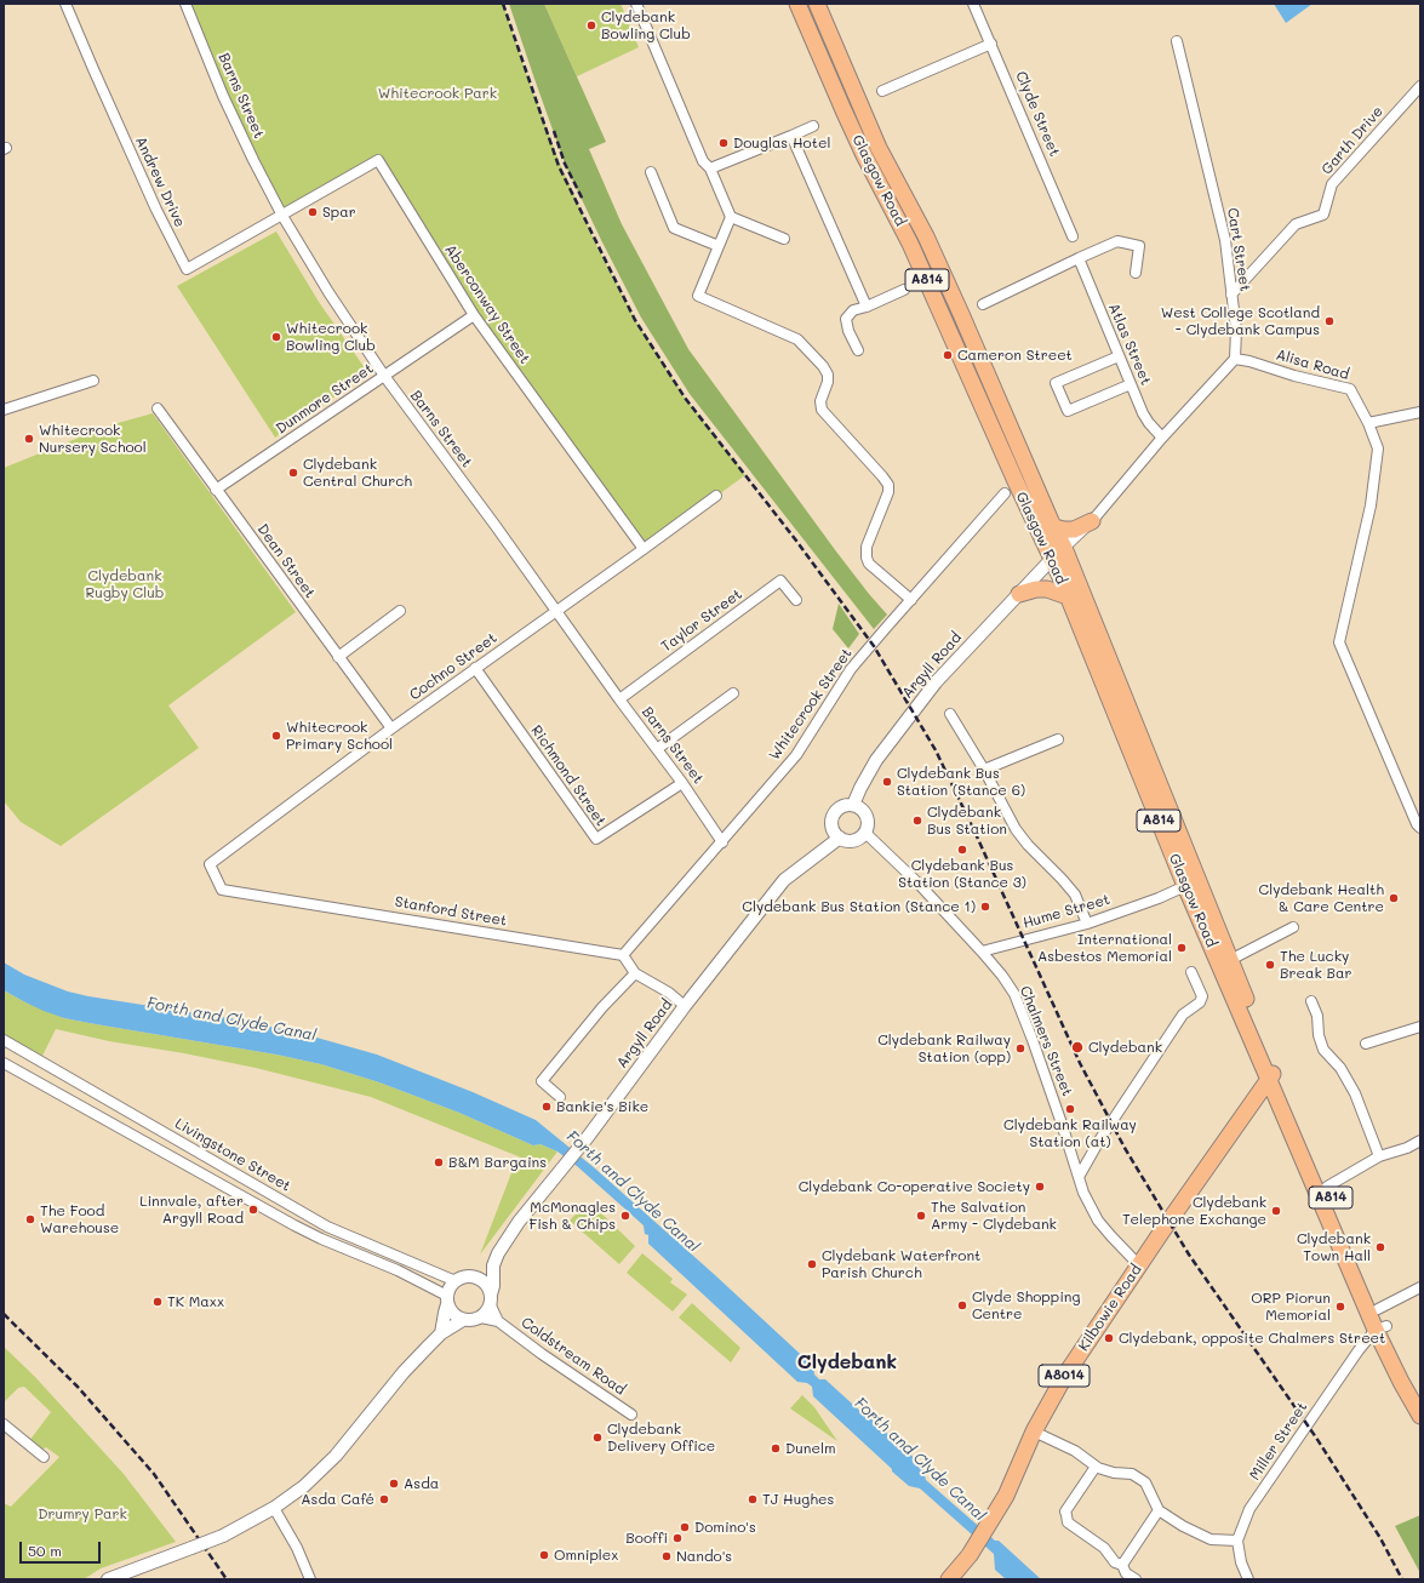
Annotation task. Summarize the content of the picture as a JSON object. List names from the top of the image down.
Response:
{
  "streets": {
    "main road": [
      "Glasgow Road",
      "A814",
      "Kilbowie Road",
      "A8014"
    ],
    "street": [
      "Barns Street",
      "Clyde Street",
      "Garth Drive",
      "Andrew Drive",
      "Cart Street",
      "Aberconway Street",
      "Atlas Street",
      "Alisa Road",
      "Dunmore Street",
      "Dean Street",
      "Taylor Street",
      "Argyll Road",
      "Cochno Street",
      "Whitecrook Street",
      "Richmond Street",
      "Stanford Street",
      "Hume Street",
      "Chalmers Street",
      "Livingstone Street",
      "Coldstream Road",
      "Miller Street"
    ]
  },
  "crossings": [
    ["Barns Street", "Andrew Drive"],
    ["Barns Street", "Aberconway Street"],
    ["Barns Street", "Dunmore Street"],
    ["Barns Street", "Taylor Street"],
    ["Barns Street", "Cochno Street"],
    ["Barns Street", "Whitecrook Street"],
    ["Barns Street", "Richmond Street"],
    ["Garth Drive", "Cart Street"],
    ["Glasgow Road", "A814"],
    ["Glasgow Road", "Argyll Road"],
    ["Glasgow Road", "Hume Street"],
    ["Glasgow Road", "Kilbowie Road"],
    ["Andrew Drive", "Aberconway Street"],
    ["Cart Street", "Alisa Road"],
    ["A814", "Kilbowie Road"],
    ["A814", "Miller Street"],
    ["Aberconway Street", "Dunmore Street"],
    ["Aberconway Street", "Cochno Street"],
    ["Dunmore Street", "Dean Street"],
    ["Dean Street", "Cochno Street"],
    ["Argyll Road", "Chalmers Street"],
    ["Argyll Road", "Livingstone Street"],
    ["Argyll Road", "Coldstream Road"],
    ["Cochno Street", "Richmond Street"],
    ["Cochno Street", "Stanford Street"],
    ["Whitecrook Street", "Stanford Street"],
    ["Hume Street", "Chalmers Street"],
    ["Chalmers Street", "Kilbowie Road"],
    ["Livingstone Street", "Coldstream Road"]
  ],
  "districts": ["Clydebank"],
  "water": ["Forth and Clyde Canal"],
  "parks": ["Whitecrook Park", "Clydebank Rugby Club", "Drumry Park"],
  "places": [
    "Clydebank Bowling Club",
    "Douglas Hotel",
    "Spar",
    "West College Scotland - Clydebank Campus",
    "Whitecrook Bowling Club",
    "Cameron Street",
    "Whitecrook Nursery School",
    "Clydebank Central Church",
    "Whitecrook Primary School",
    "Clydebank Bus Station (Stance 6)",
    "Clydebank Bus Station",
    "Clydebank Bus Station (Stance 3)",
    "Clydebank Health & Care Centre",
    "Clydebank Bus Station (Stance 1)",
    "International Asbestos Memorial",
    "The Lucky Break Bar",
    "Clydebank",
    "Clydebank Railway Station (opp)",
    "Bankie's Bike",
    "Clydebank Railway Station (at)",
    "B&M Bargains",
    "Clydebank Co-operative Society",
    "Linnvale, after Argyll Road",
    "Clydebank Telephone Exchange",
    "McMonagles Fish & Chips",
    "The Salvation Army - Clydebank",
    "The Food Warehouse",
    "Clydebank Town Hall",
    "Clydebank Waterfront Parish Church",
    "TK Maxx",
    "Clyde Shopping Centre",
    "ORP Piorun Memorial",
    "Clydebank, opposite Chalmers Street",
    "Clydebank Delivery Office",
    "Dunelm",
    "Asda",
    "Asda Café",
    "TJ Hughes",
    "Domino's",
    "Booffi",
    "Omniplex",
    "Nando's"
  ],
  "scale_bar": "50 m"
}
